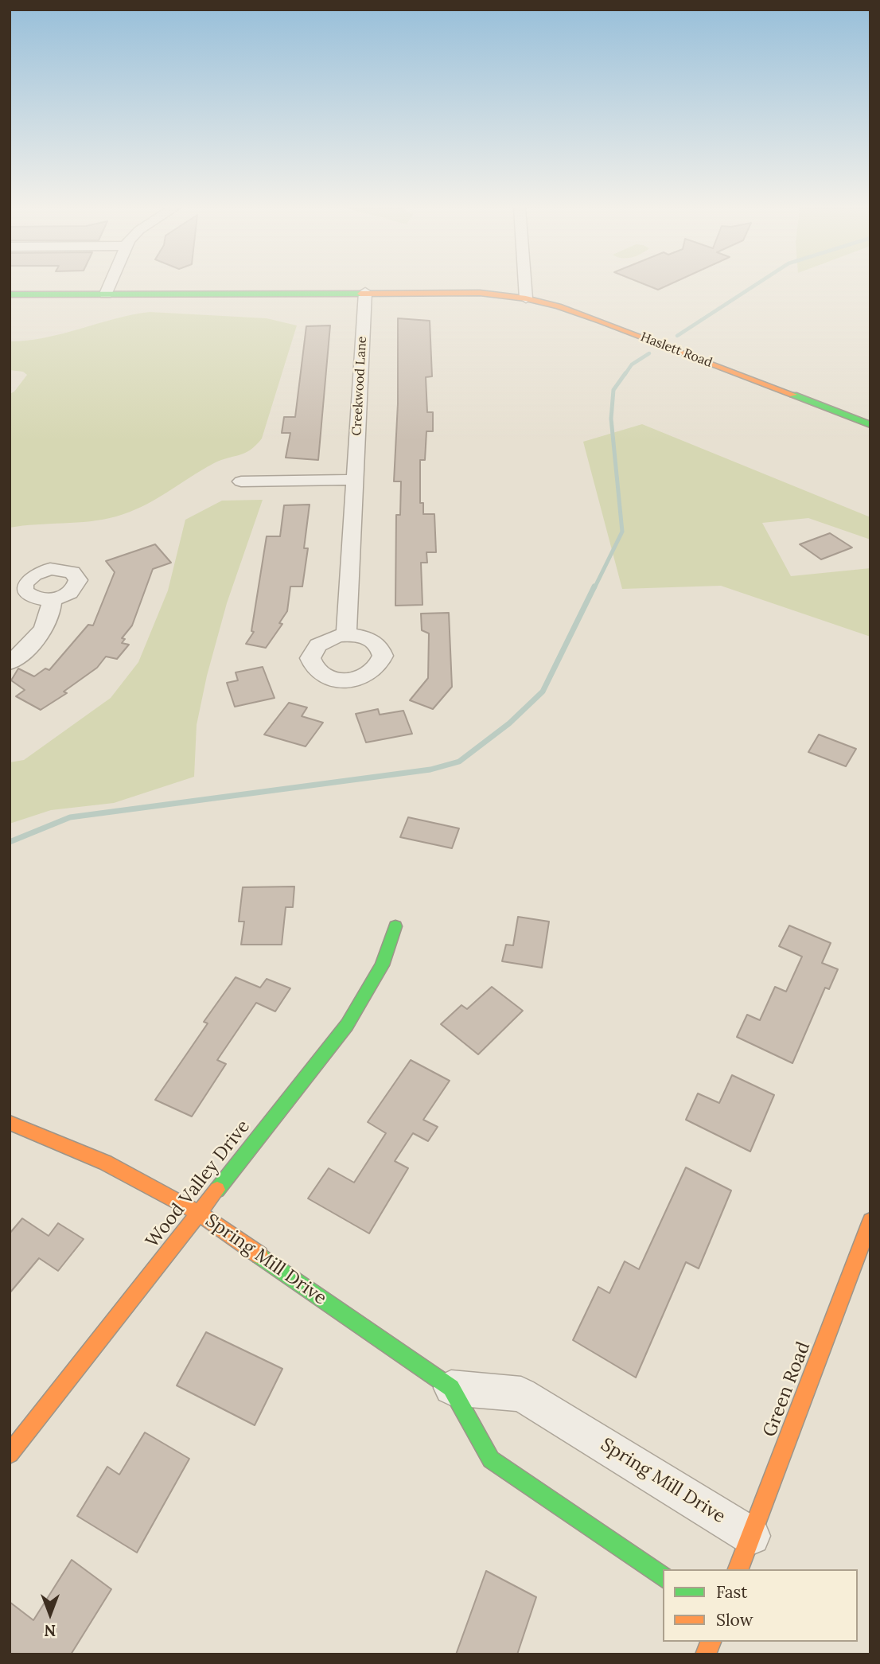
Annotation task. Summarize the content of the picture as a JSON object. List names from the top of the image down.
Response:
{
  "streets": {
    "street": [
      "Haslett Road",
      "Creekwood Lane",
      "Wood Valley Drive",
      "Spring Mill Drive",
      "Green Road"
    ]
  },
  "crossings": [
    ["Haslett Road", "Creekwood Lane"],
    ["Wood Valley Drive", "Spring Mill Drive"],
    ["Spring Mill Drive", "Green Road"]
  ],
  "legend": ["Fast", "Slow"],
  "north": "bottom"
}
